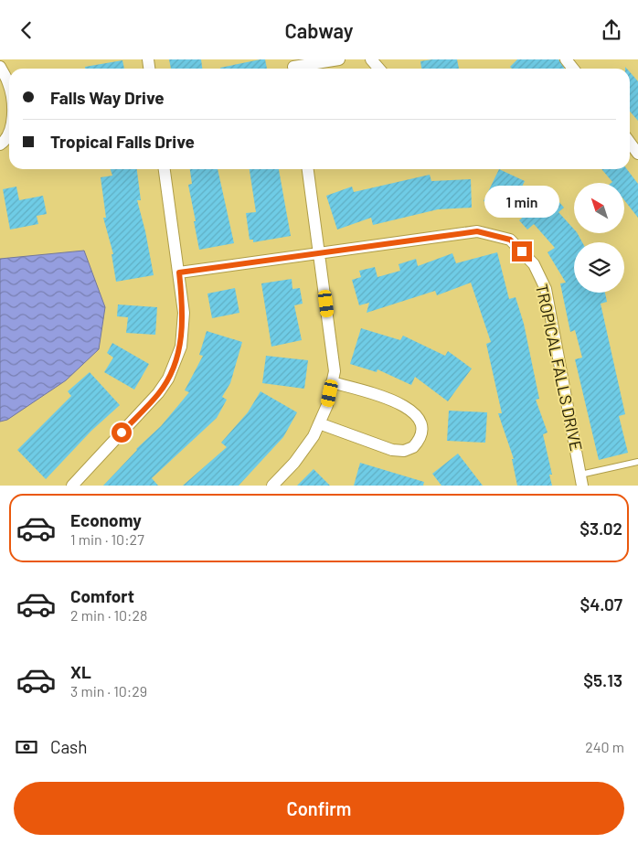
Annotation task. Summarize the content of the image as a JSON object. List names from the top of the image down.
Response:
{
  "streets": {
    "street": ["TROPICAL FALLS DRIVE"]
  },
  "north": "top left",
  "page": {
    "header": "Cabway",
    "banner": ["Falls Way Drive", "Tropical Falls Drive"],
    "bubble": "1 min",
    "list": [
      {
        "name": "Economy",
        "note": "1 min · 10:27",
        "value": "$3.02"
      },
      {
        "name": "Comfort",
        "note": "2 min · 10:28",
        "value": "$4.07"
      },
      {
        "name": "XL",
        "note": "3 min · 10:29",
        "value": "$5.13"
      }
    ],
    "pay": ["Cash", "240 m"],
    "buttons": "Confirm"
  }
}
